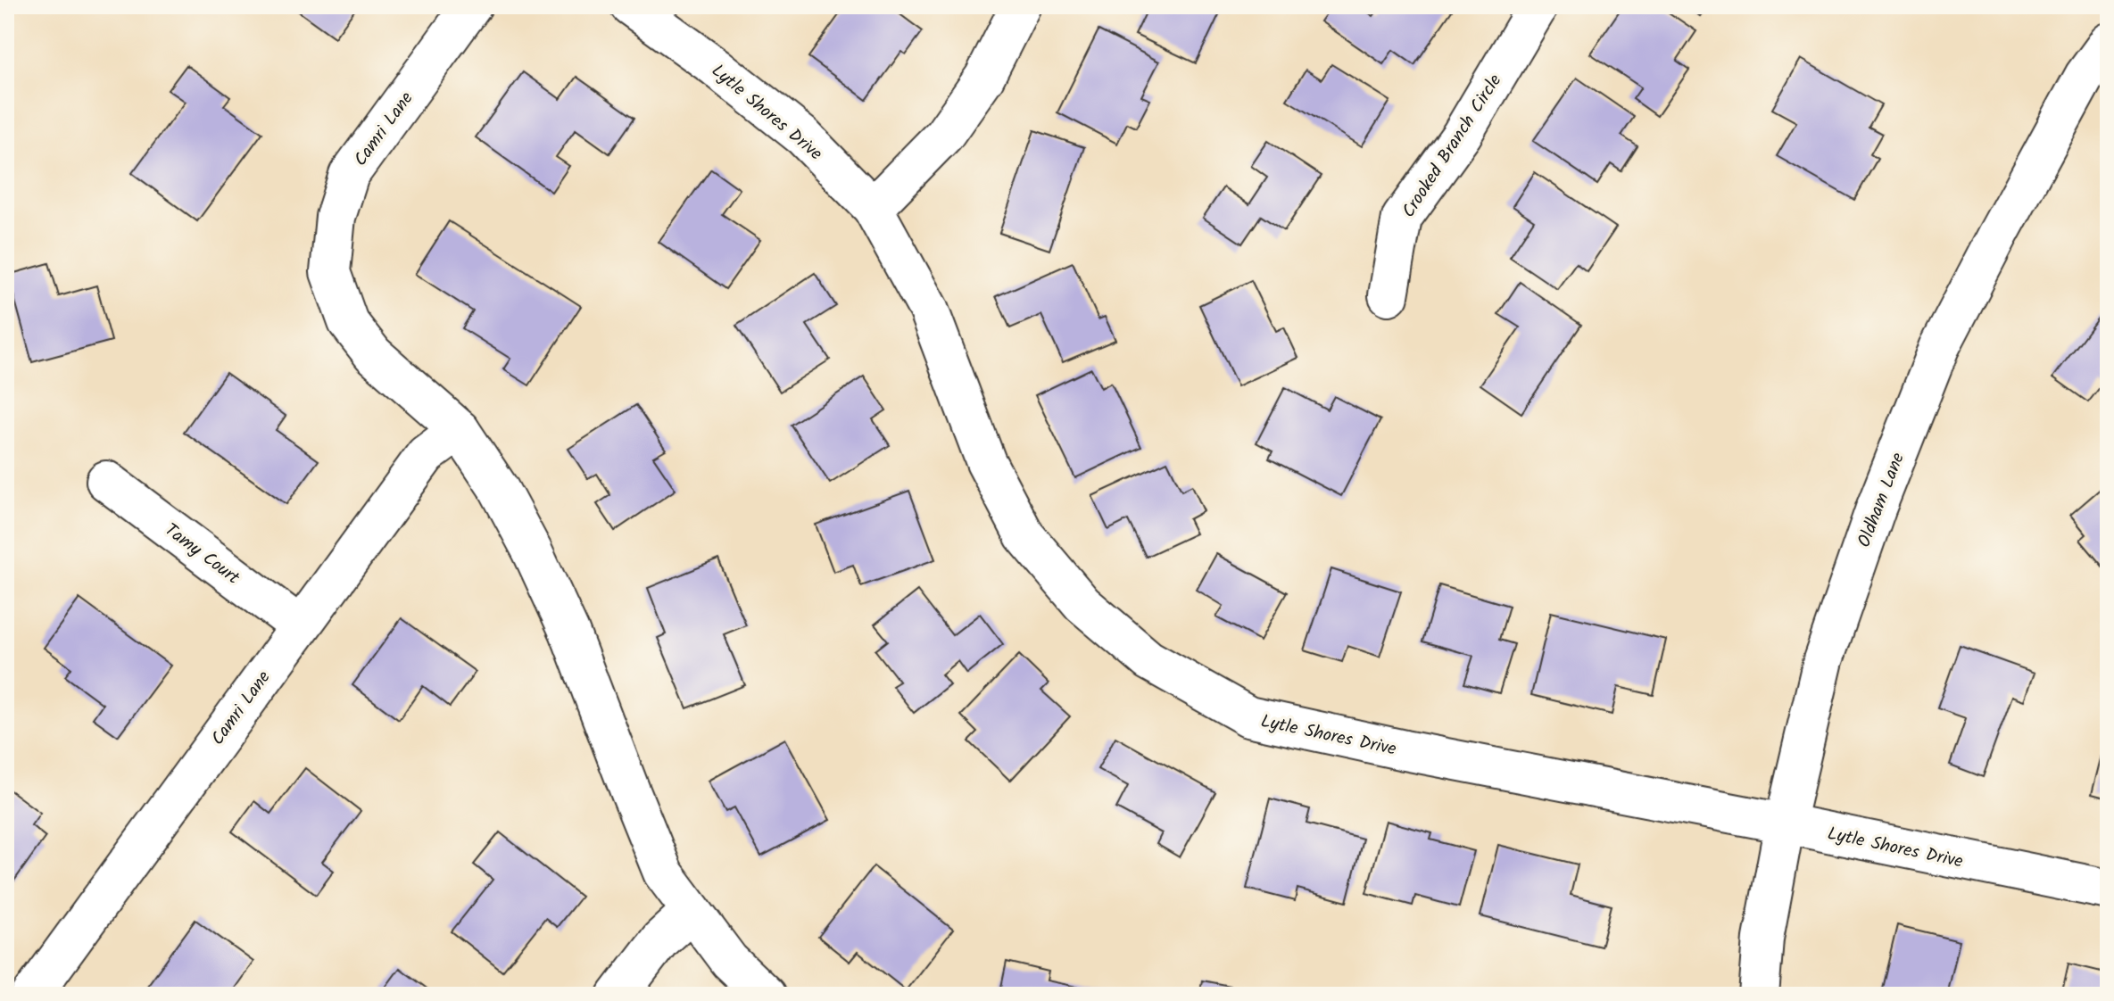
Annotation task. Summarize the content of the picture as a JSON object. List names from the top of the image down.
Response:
{
  "streets": {
    "street": [
      "Lytle Shores Drive",
      "Camri Lane",
      "Crooked Branch Circle",
      "Oldham Lane",
      "Tamy Court"
    ]
  },
  "crossings": [
    ["Lytle Shores Drive", "Oldham Lane"],
    ["Camri Lane", "Tamy Court"]
  ]
}
